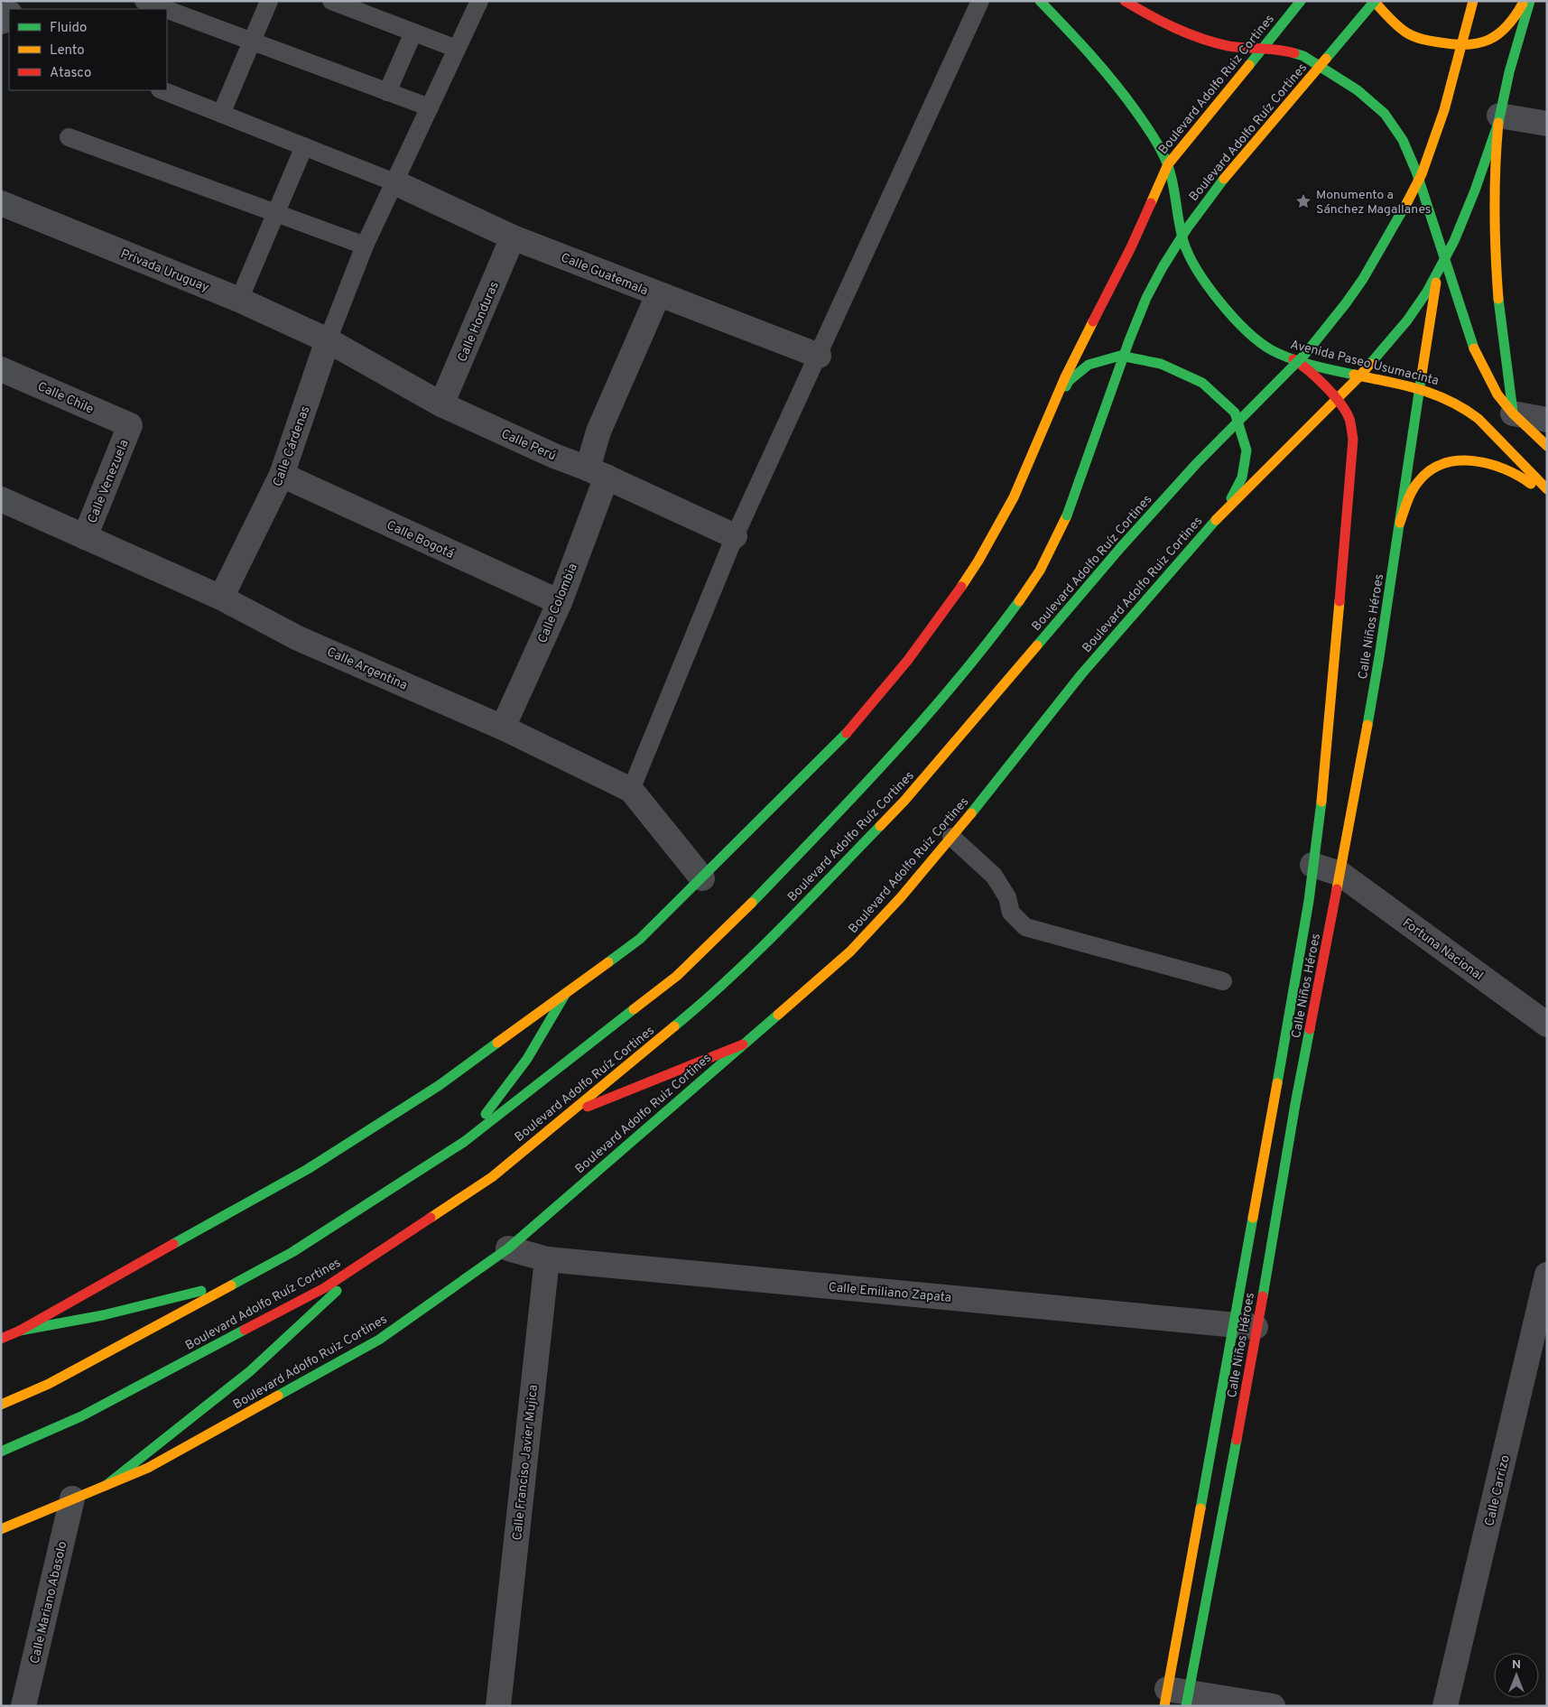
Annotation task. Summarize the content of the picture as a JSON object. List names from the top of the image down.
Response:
{
  "streets": {
    "main road": [
      "Boulevard Adolfo Ruiz Cortines",
      "Boulevard Adolfo Ruíz Cortines",
      "Avenida Paseo Usumacinta",
      "Calle Niños Héroes"
    ],
    "street": [
      "Privada Uruguay",
      "Calle Guatemala",
      "Calle Honduras",
      "Calle Chile",
      "Calle Perú",
      "Calle Cárdenas",
      "Calle Venezuela",
      "Calle Bogotá",
      "Calle Colombia",
      "Calle Argentina",
      "Fortuna Nacional",
      "Calle Emiliano Zapata",
      "Calle Franciso Javier Mujica",
      "Calle Carrizo",
      "Calle Mariano Abasolo"
    ]
  },
  "crossings": [
    ["Boulevard Adolfo Ruiz Cortines", "Avenida Paseo Usumacinta"],
    ["Boulevard Adolfo Ruiz Cortines", "Calle Niños Héroes"],
    ["Boulevard Adolfo Ruiz Cortines", "Calle Argentina"],
    ["Boulevard Adolfo Ruiz Cortines", "Calle Mariano Abasolo"],
    ["Privada Uruguay", "Calle Perú"],
    ["Privada Uruguay", "Calle Cárdenas"],
    ["Calle Guatemala", "Calle Honduras"],
    ["Calle Guatemala", "Calle Colombia"],
    ["Calle Honduras", "Calle Perú"],
    ["Avenida Paseo Usumacinta", "Calle Niños Héroes"],
    ["Calle Chile", "Calle Venezuela"],
    ["Calle Perú", "Calle Cárdenas"],
    ["Calle Perú", "Calle Colombia"],
    ["Calle Cárdenas", "Calle Bogotá"],
    ["Calle Cárdenas", "Calle Argentina"],
    ["Calle Venezuela", "Calle Argentina"],
    ["Calle Bogotá", "Calle Colombia"],
    ["Calle Colombia", "Calle Argentina"],
    ["Calle Niños Héroes", "Fortuna Nacional"],
    ["Calle Niños Héroes", "Calle Emiliano Zapata"],
    ["Calle Emiliano Zapata", "Calle Franciso Javier Mujica"]
  ],
  "places": {
    "place": ["Monumento a Sánchez Magallanes"]
  },
  "legend": ["Fluido", "Lento", "Atasco"],
  "north": "top"
}
